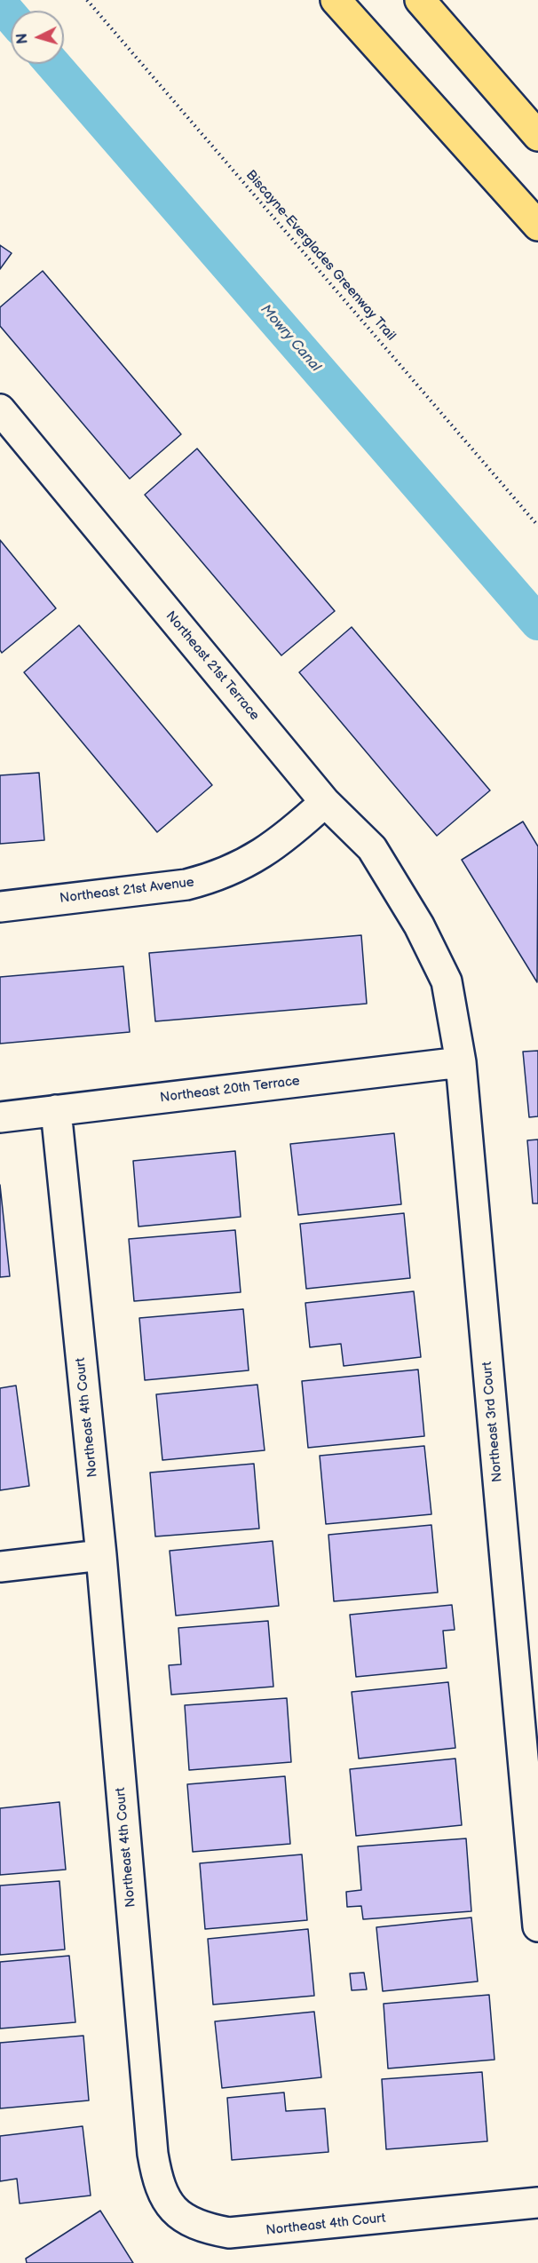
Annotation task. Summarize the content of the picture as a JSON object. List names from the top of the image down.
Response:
{
  "streets": {
    "street": [
      "Northeast 21st Terrace",
      "Northeast 21st Avenue",
      "Northeast 20th Terrace",
      "Northeast 4th Court",
      "Northeast 3rd Court"
    ],
    "path": ["Biscayne-Everglades Greenway Trail"]
  },
  "crossings": [
    ["Northeast 21st Terrace", "Northeast 21st Avenue"],
    ["Northeast 21st Terrace", "Northeast 3rd Court"],
    ["Northeast 20th Terrace", "Northeast 4th Court"],
    ["Northeast 20th Terrace", "Northeast 3rd Court"]
  ],
  "water": ["Mowry Canal"],
  "north": "left"
}
